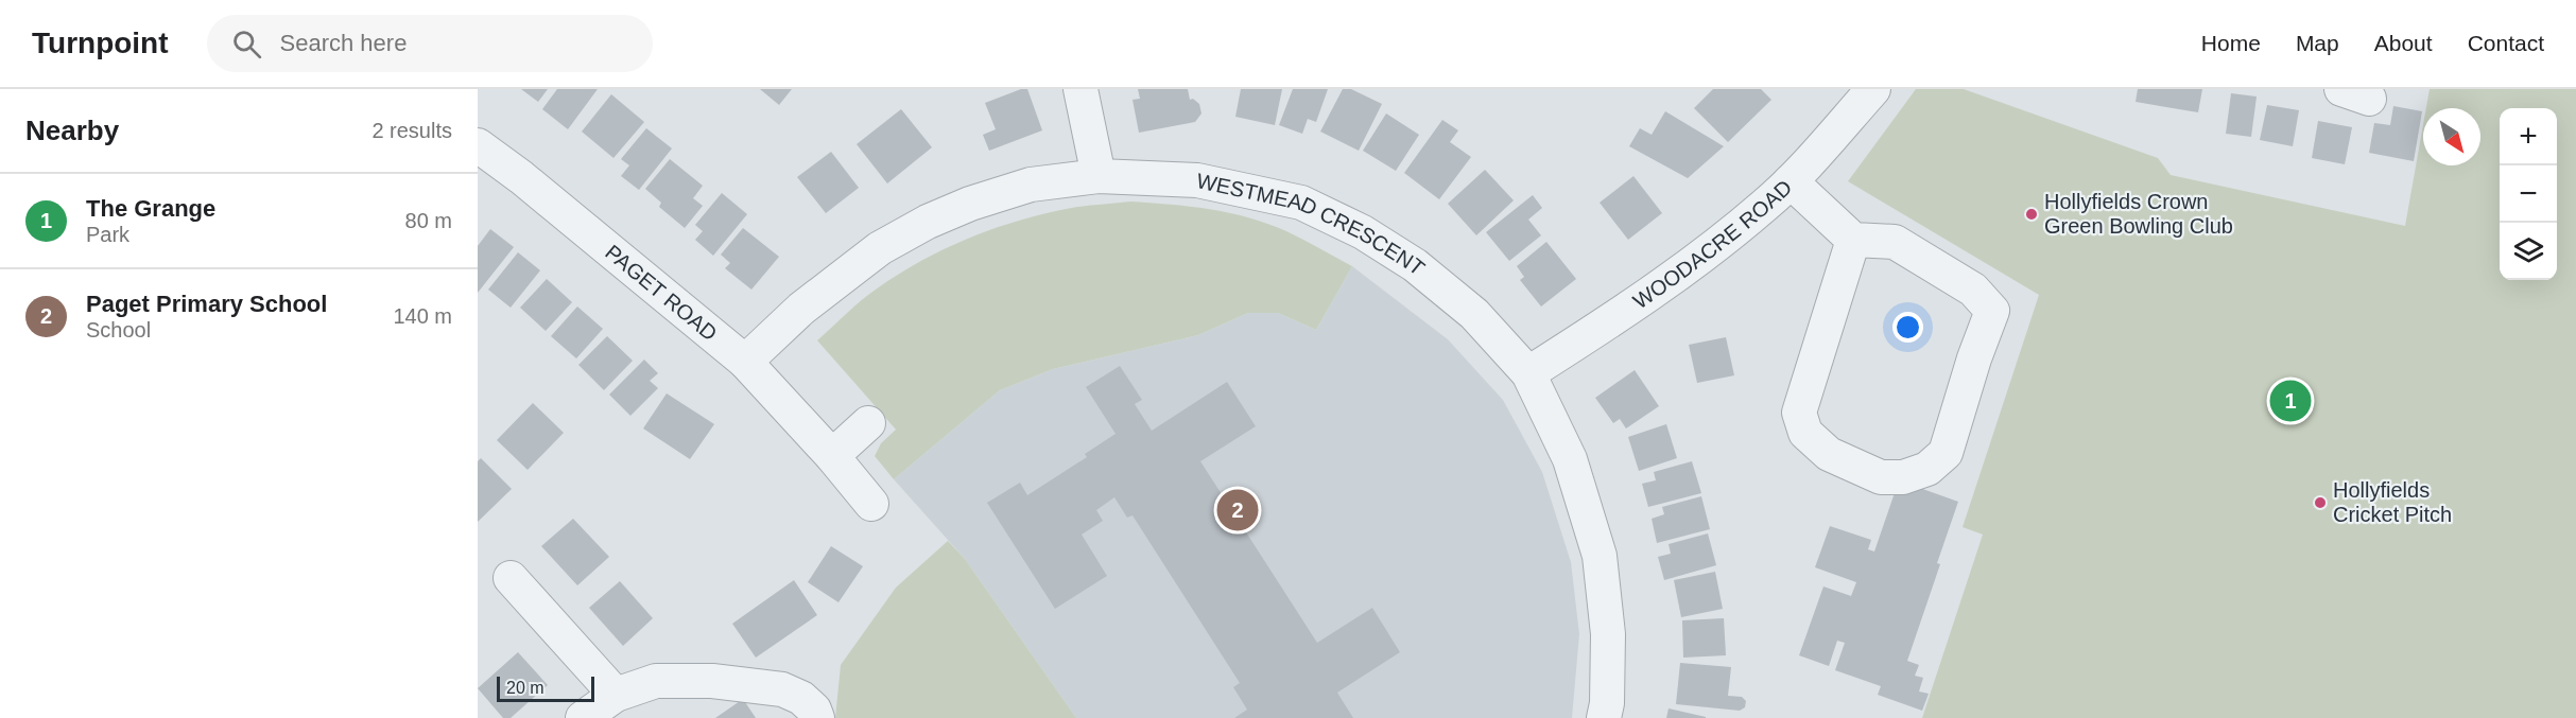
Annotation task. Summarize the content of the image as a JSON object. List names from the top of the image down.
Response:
{
  "streets": {
    "street": ["WESTMEAD CRESCENT", "WOODACRE ROAD", "PAGET ROAD"]
  },
  "crossings": [
    ["WESTMEAD CRESCENT", "WOODACRE ROAD"],
    ["WESTMEAD CRESCENT", "PAGET ROAD"]
  ],
  "places": ["Hollyfields Crown Green Bowling Club", "Hollyfields Cricket Pitch"],
  "scale_bar": "20 m",
  "north": "bottom right",
  "page": {
    "header": "Turnpoint",
    "search": "Search here",
    "nav": [
      "Home",
      "Map",
      "About",
      "Contact"
    ],
    "heading": ["Nearby", "2 results"],
    "map_buttons": ["+", "−"],
    "list": [
      {
        "mark": "1",
        "name": "The Grange",
        "note": "Park",
        "value": "80 m"
      },
      {
        "mark": "2",
        "name": "Paget Primary School",
        "note": "School",
        "value": "140 m"
      }
    ],
    "pins": ["1", "2"],
    "scale": "20 m"
  }
}
